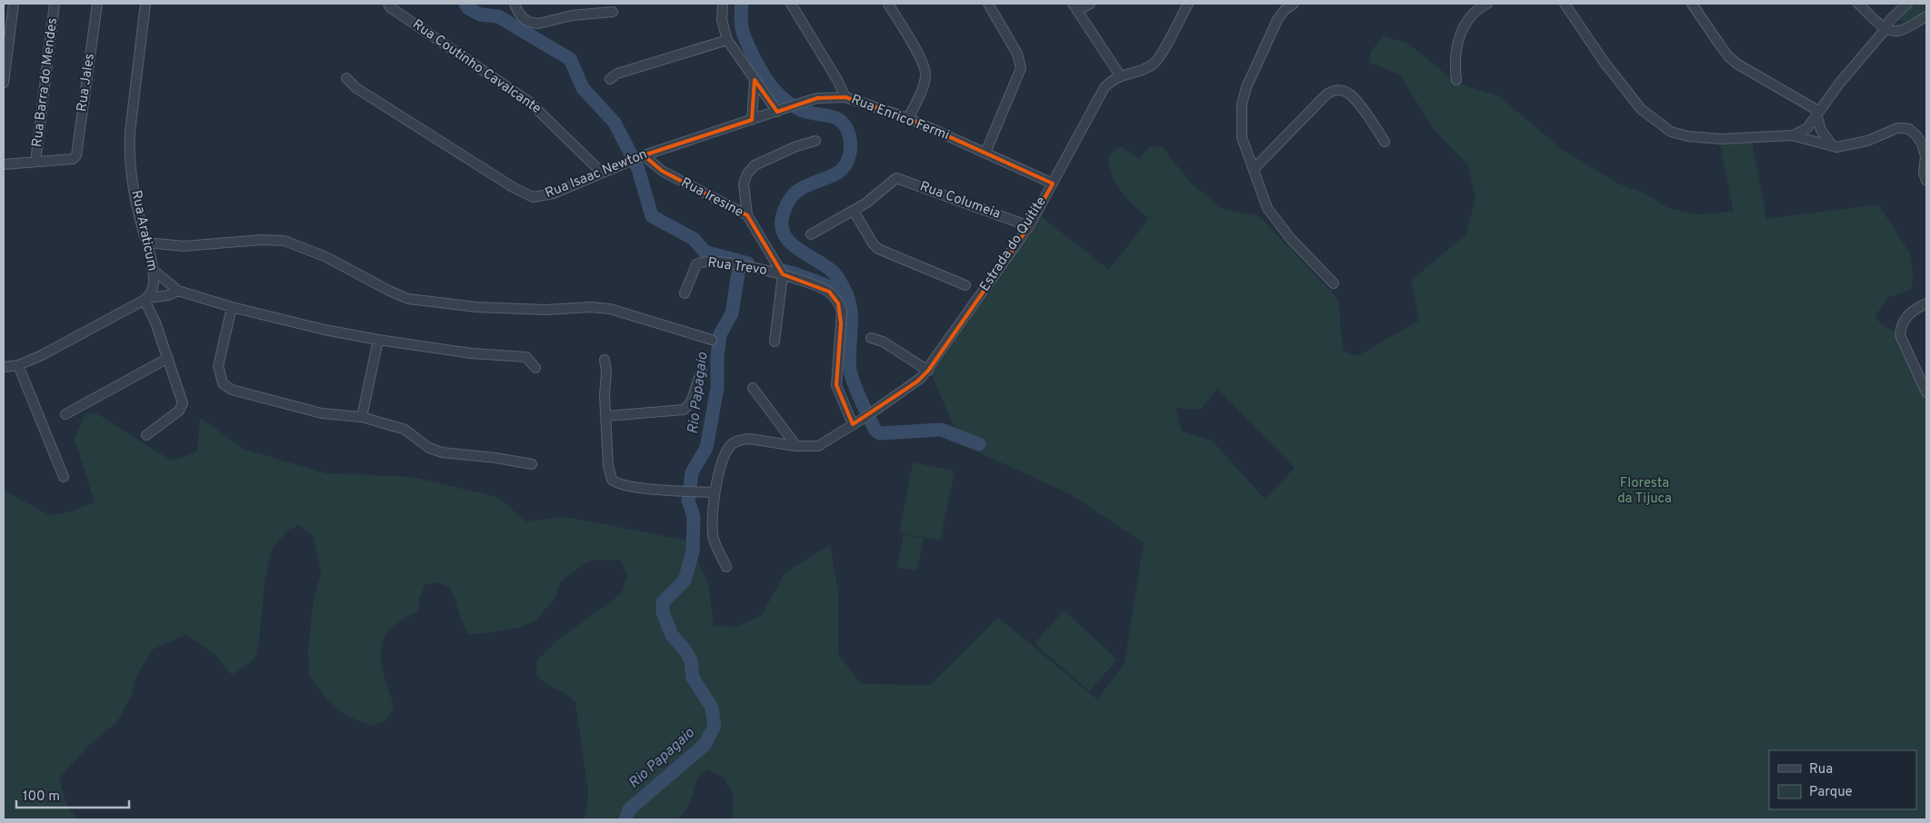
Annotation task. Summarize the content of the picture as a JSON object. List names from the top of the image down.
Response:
{
  "streets": {
    "street": [
      "Rua Coutinho Cavalcante",
      "Rua Barra do Mendes",
      "Rua Jales",
      "Rua Enrico Fermi",
      "Rua Isaac Newton",
      "Rua Iresine",
      "Rua Columeia",
      "Rua Araticum",
      "Estrada do Quitite",
      "Rua Trevo"
    ]
  },
  "crossings": [
    ["Rua Coutinho Cavalcante", "Rua Isaac Newton"],
    ["Rua Barra do Mendes", "Rua Jales"],
    ["Rua Enrico Fermi", "Rua Isaac Newton"],
    ["Rua Enrico Fermi", "Estrada do Quitite"],
    ["Rua Isaac Newton", "Rua Iresine"],
    ["Rua Iresine", "Rua Trevo"],
    ["Rua Columeia", "Estrada do Quitite"],
    ["Estrada do Quitite", "Rua Trevo"]
  ],
  "water": ["Rio Papagaio"],
  "parks": ["Floresta da Tijuca"],
  "legend": ["Rua", "Parque"],
  "scale_bar": "100 m"
}
